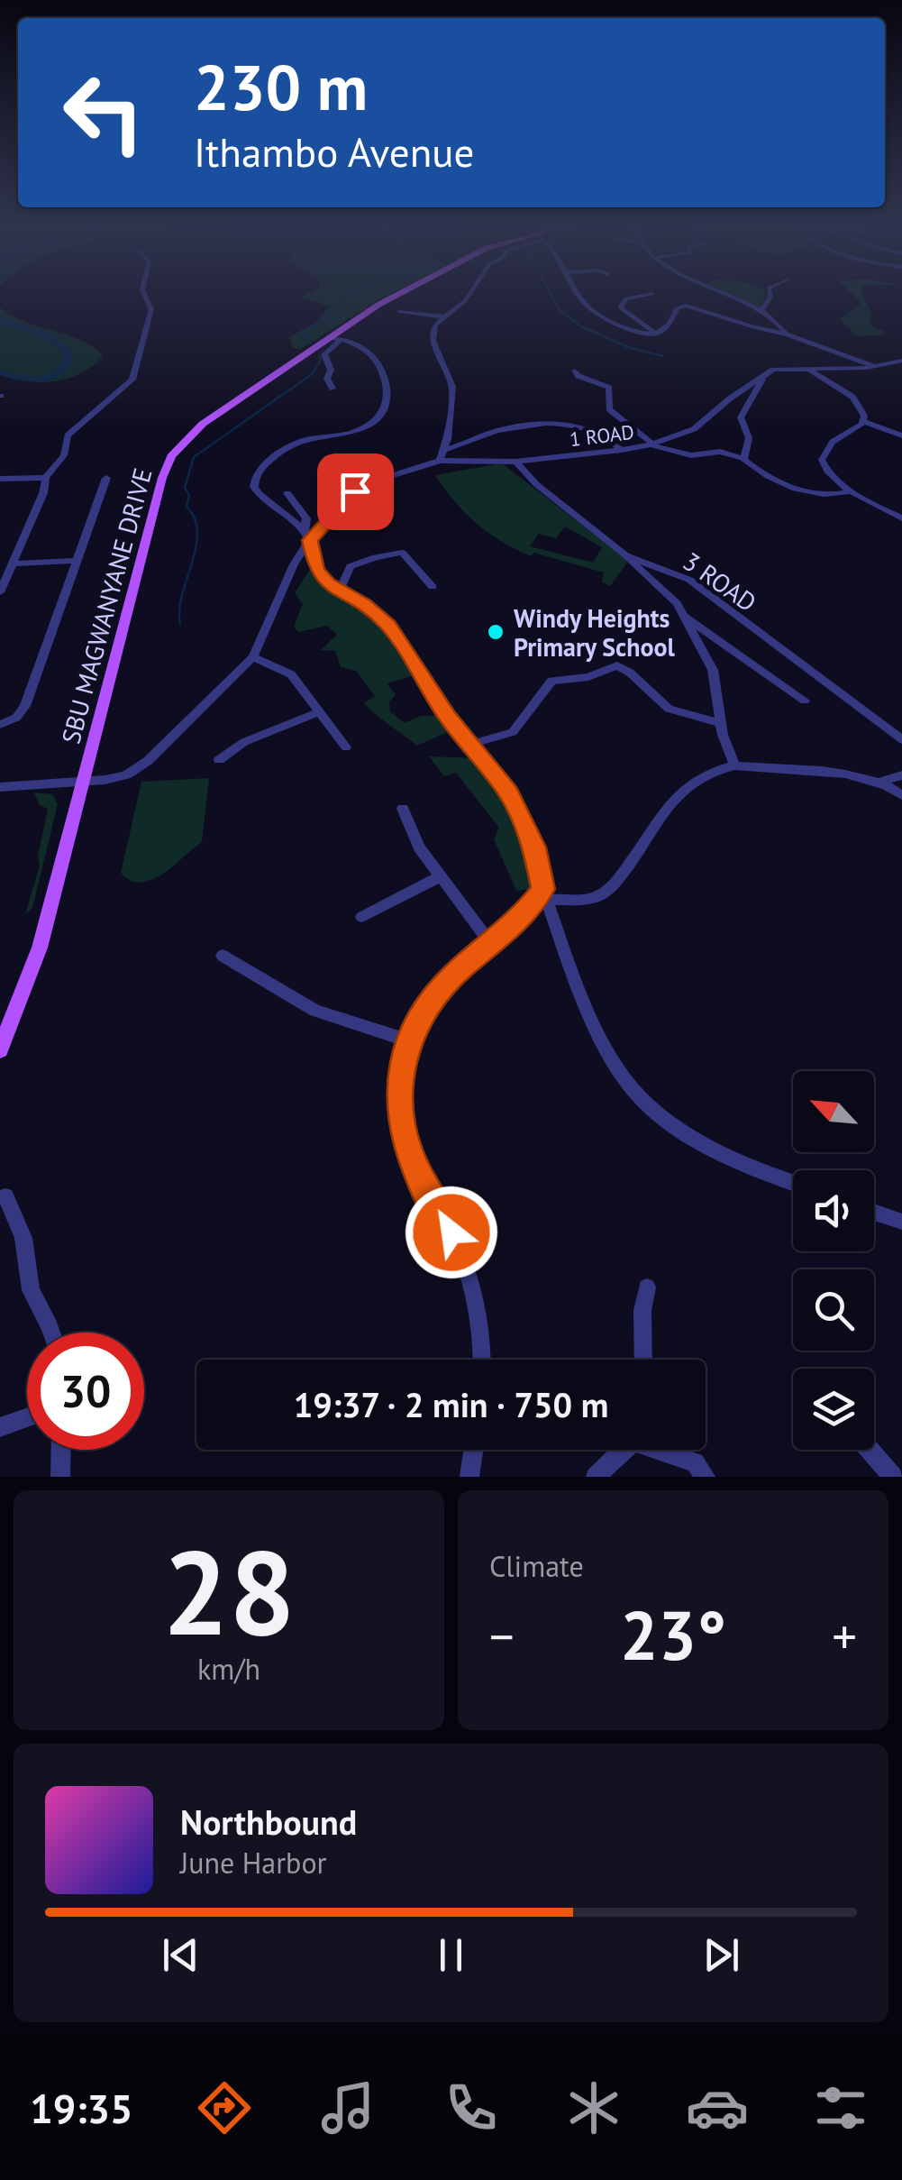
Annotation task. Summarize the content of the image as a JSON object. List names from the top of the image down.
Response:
{
  "streets": {
    "main road": ["SBU MAGWANYANE DRIVE"],
    "street": ["1 ROAD", "3 ROAD"]
  },
  "crossings": [
    ["1 ROAD", "3 ROAD"]
  ],
  "places": ["Windy Heights Primary School"],
  "north": "top left",
  "page": {
    "turn": ["230 m", "Ithambo Avenue"],
    "limit": "30",
    "trip": "19:37 · 2 min · 750 m",
    "tile": [
      ["28", "km/h"],
      "Climate"
    ],
    "heat": ["−", "23°", "+"],
    "song": ["Northbound", "June Harbor"],
    "tabs": "19:35"
  }
}
